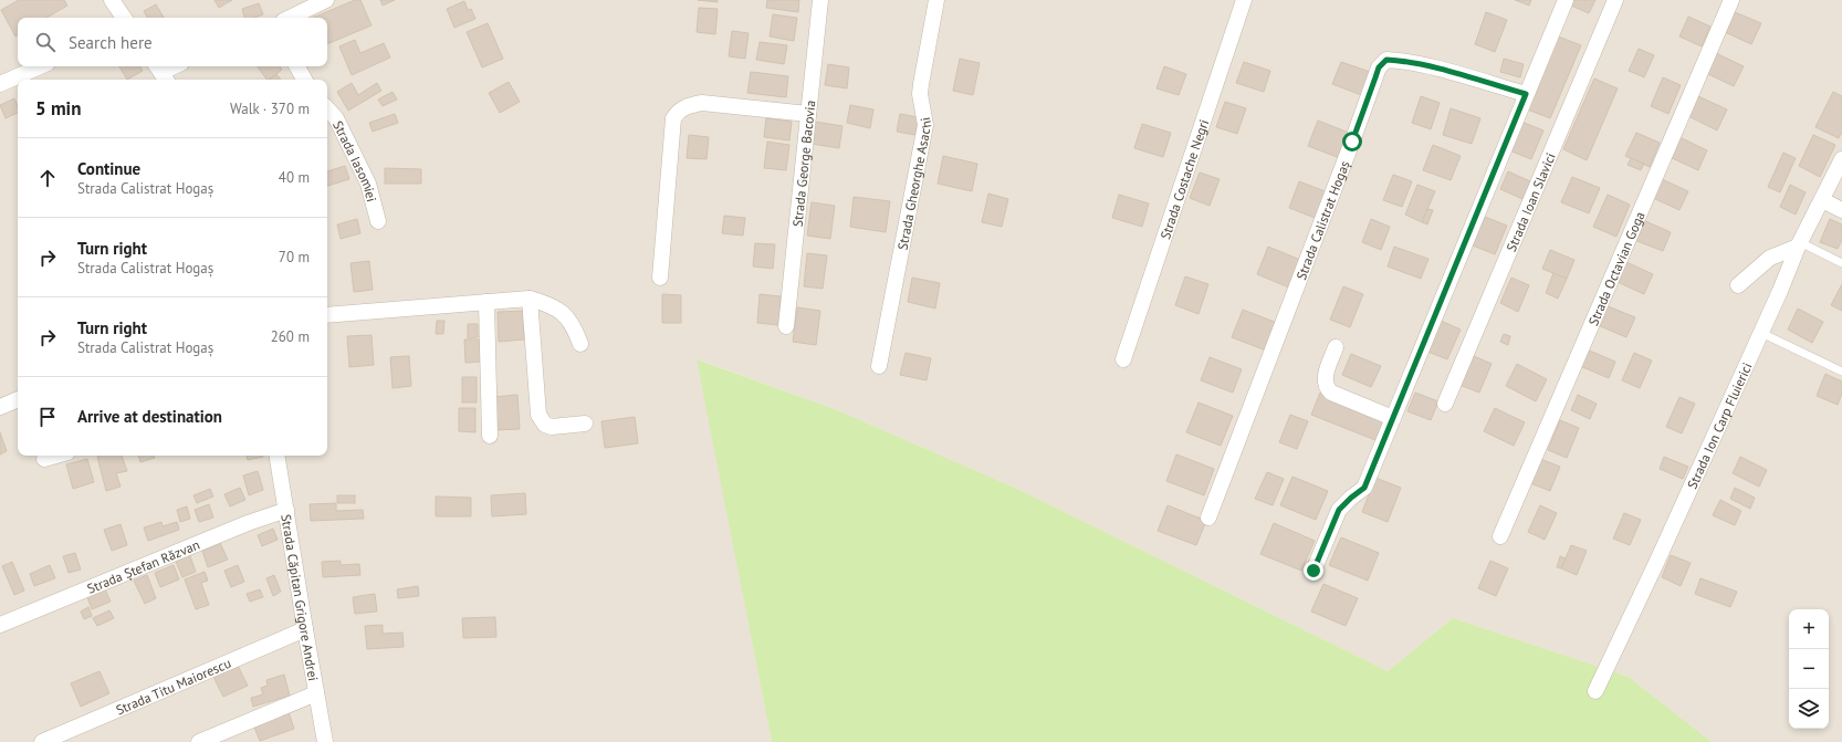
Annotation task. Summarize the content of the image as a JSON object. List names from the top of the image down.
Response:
{
  "streets": {
    "street": [
      "Strada Iasomiei",
      "Strada George Bacovia",
      "Strada Costache Negri",
      "Strada Gheorghe Asachi",
      "Strada Ioan Slavici",
      "Strada Calistrat Hogaș",
      "Strada Octavian Goga",
      "Strada Ion Carp Fluierici",
      "Strada Ștefan Răzvan",
      "Strada Căpitan Grigore Andrei",
      "Strada Titu Maiorescu"
    ]
  },
  "crossings": [
    ["Strada Ștefan Răzvan", "Strada Căpitan Grigore Andrei"],
    ["Strada Căpitan Grigore Andrei", "Strada Titu Maiorescu"]
  ],
  "page": {
    "search": "Search here",
    "heading": ["5 min", "Walk · 370 m"],
    "list": [
      ["Continue", "Strada Calistrat Hogaș", "40 m"],
      ["Turn right", "Strada Calistrat Hogaș", "70 m"],
      ["Turn right", "Strada Calistrat Hogaș", "260 m"],
      "Arrive at destination"
    ],
    "map_buttons": ["+", "−"]
  }
}
